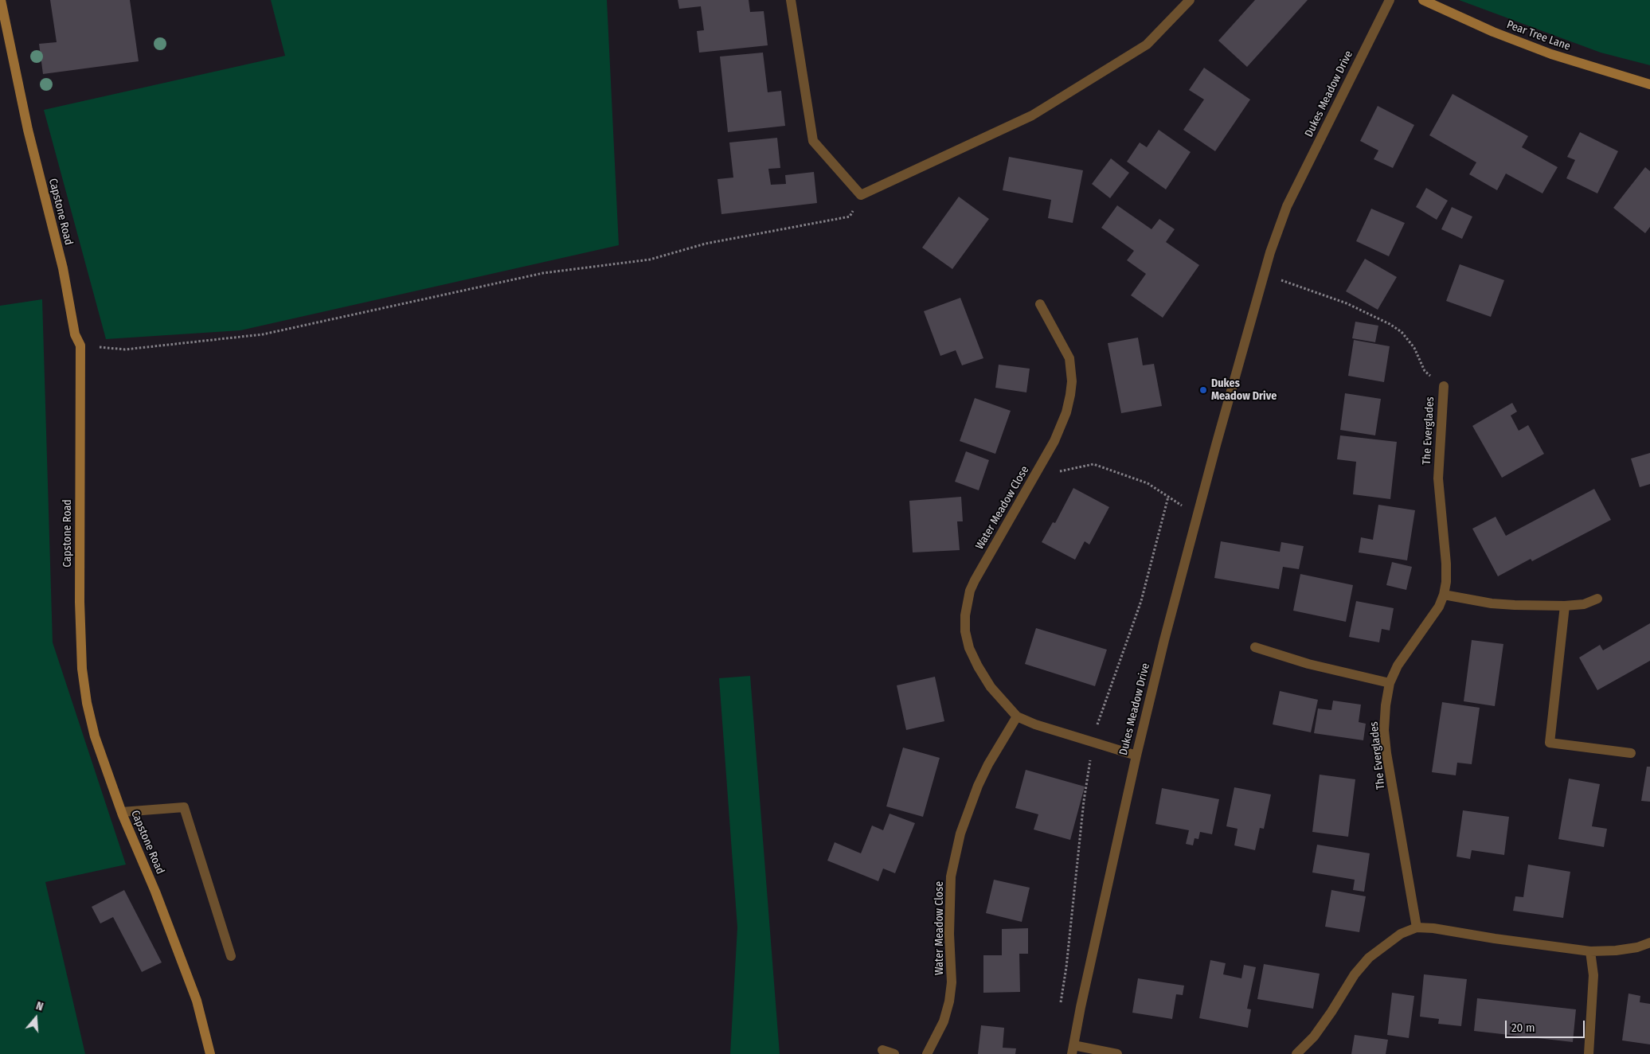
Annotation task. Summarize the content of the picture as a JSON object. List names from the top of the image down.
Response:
{
  "streets": {
    "street": [
      "Pear Tree Lane",
      "Dukes Meadow Drive",
      "Capstone Road",
      "The Everglades",
      "Water Meadow Close"
    ]
  },
  "crossings": [
    ["Dukes Meadow Drive", "Water Meadow Close"]
  ],
  "places": ["Dukes Meadow Drive"],
  "scale_bar": "20 m",
  "north": "top"
}
